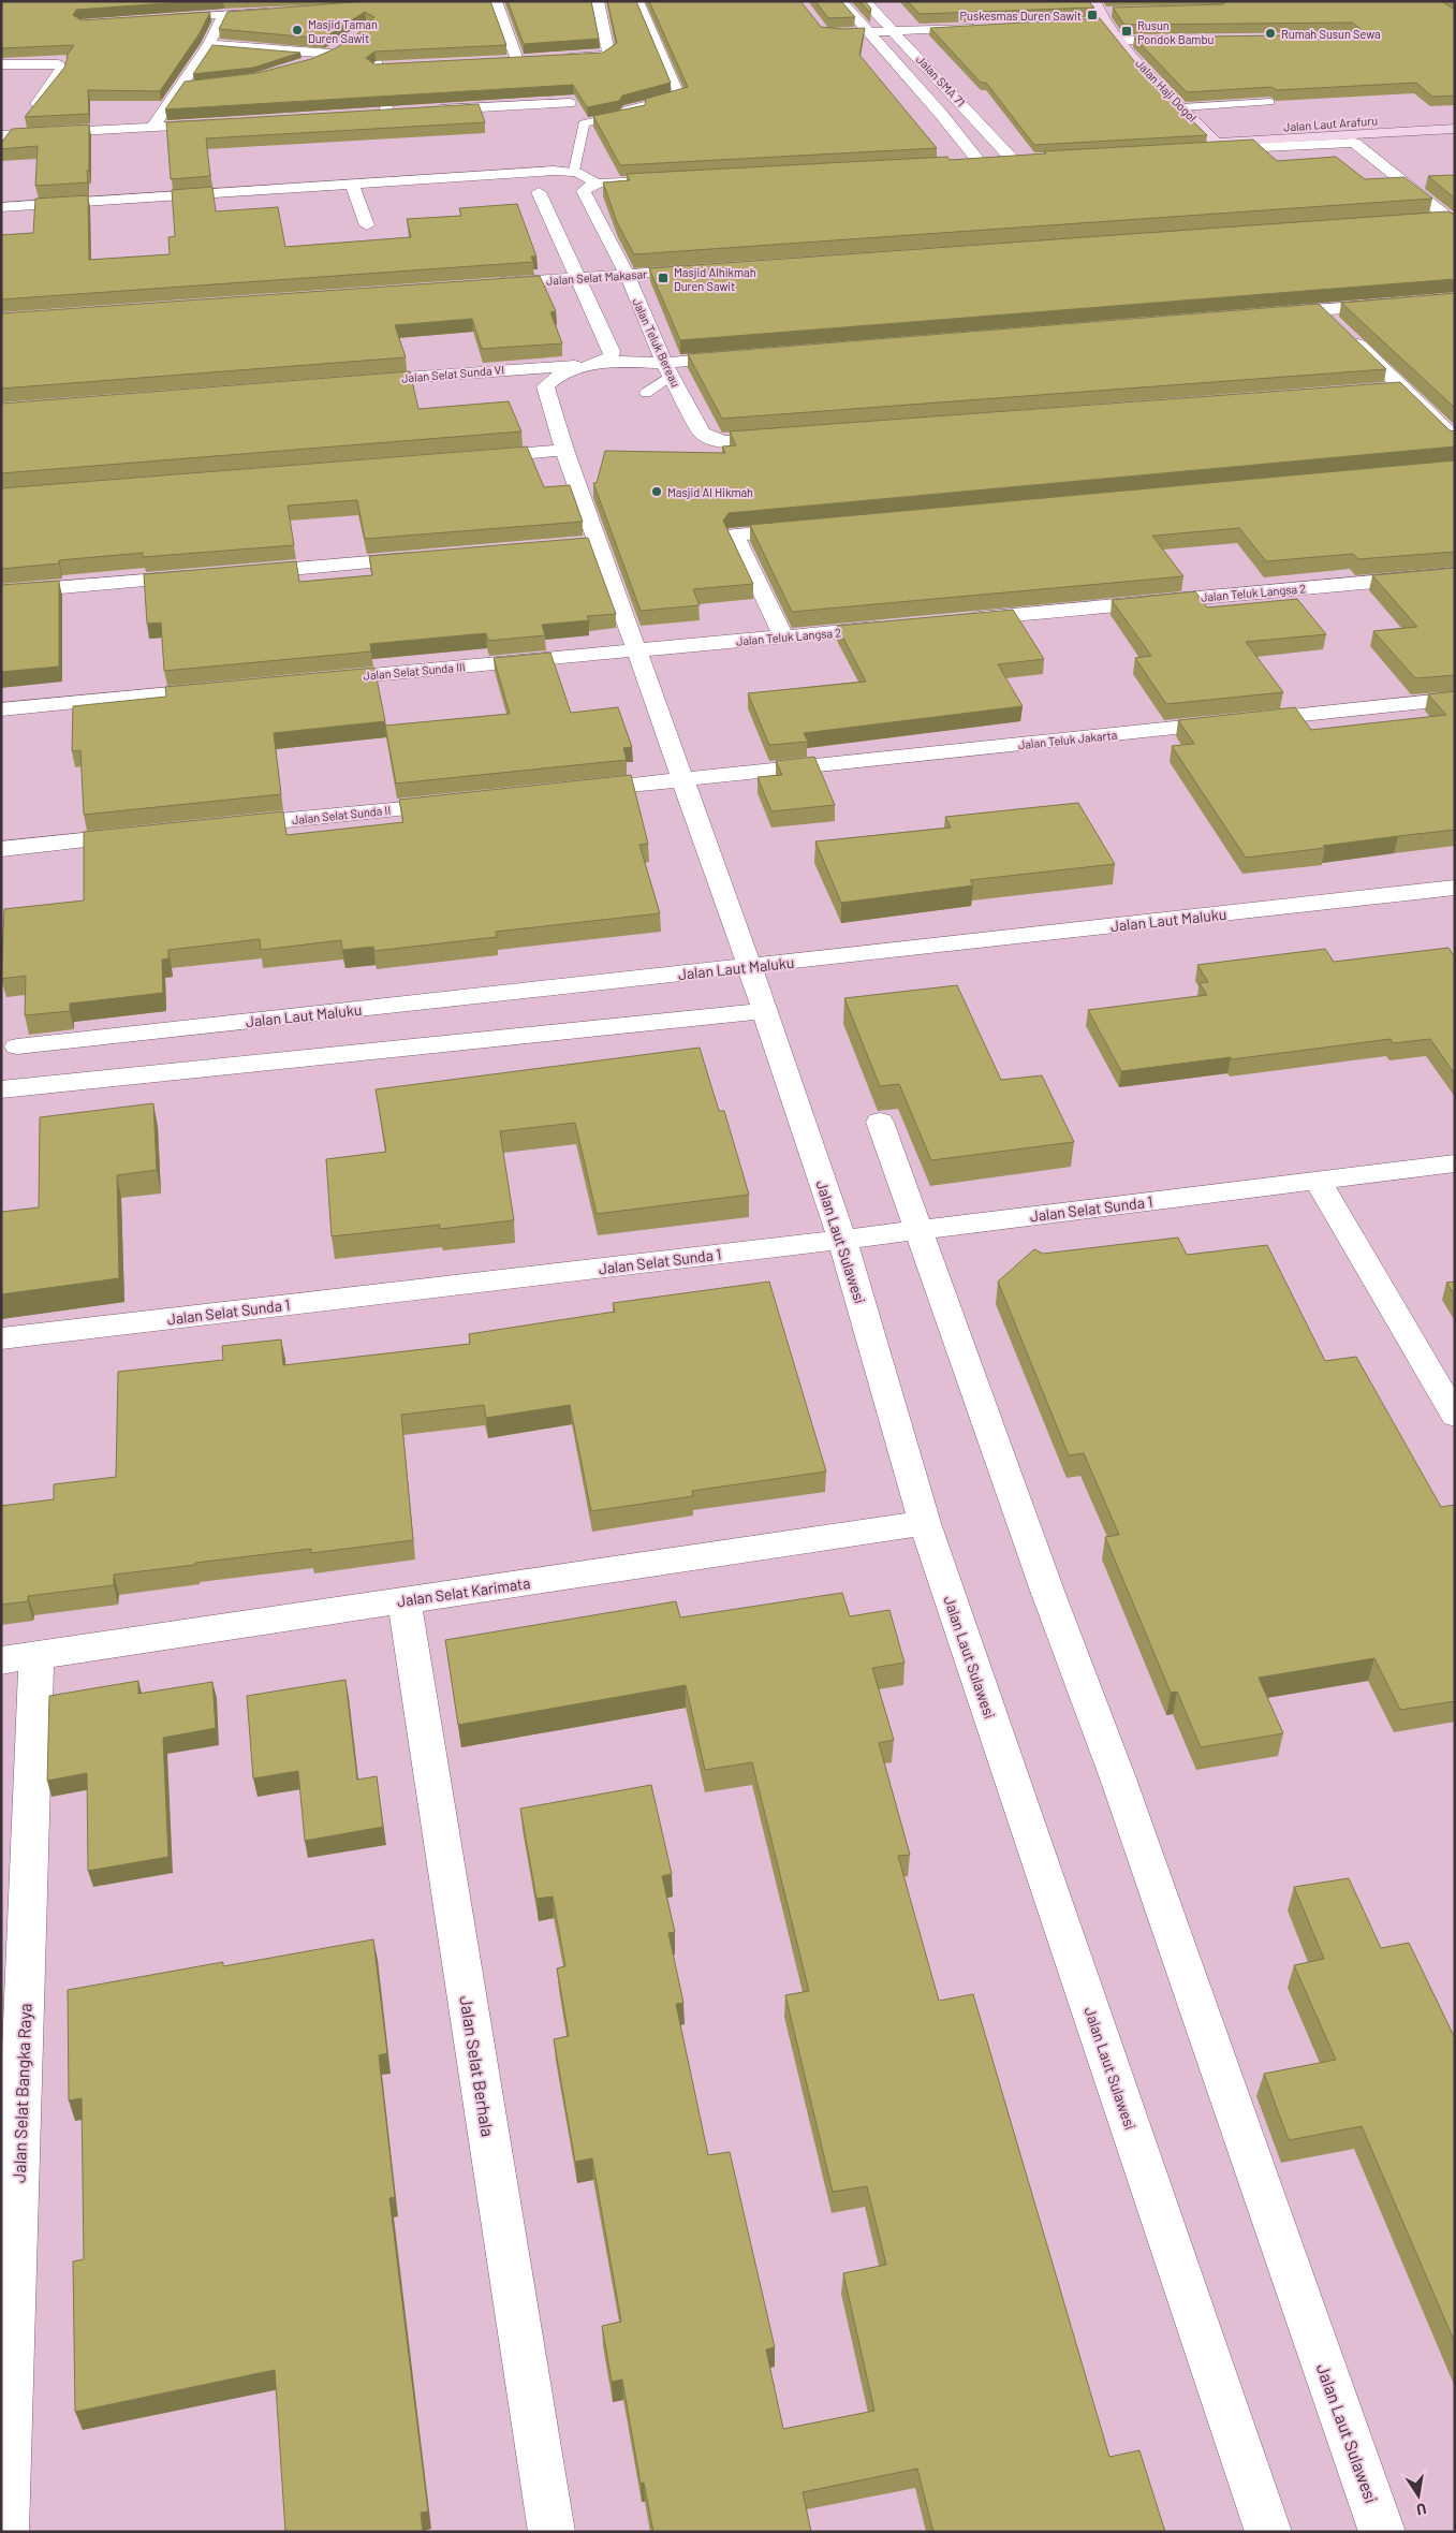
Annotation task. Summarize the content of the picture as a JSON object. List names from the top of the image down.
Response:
{
  "streets": {
    "street": [
      "Jalan SMA 71",
      "Jalan Haji Dogol",
      "Jalan Laut Arafuru",
      "Jalan Selat Makasar",
      "Jalan Teluk Bereau",
      "Jalan Selat Sunda VI",
      "Jalan Teluk Langsa 2",
      "Jalan Selat Sunda III",
      "Jalan Teluk Jakarta",
      "Jalan Selat Sunda II",
      "Jalan Laut Maluku",
      "Jalan Selat Sunda 1",
      "Jalan Laut Sulawesi",
      "Jalan Selat Karimata",
      "Jalan Selat Berhala",
      "Jalan Selat Bangka Raya"
    ]
  },
  "crossings": [
    ["Jalan Haji Dogol", "Jalan Laut Arafuru"],
    ["Jalan Selat Makasar", "Jalan Teluk Bereau"],
    ["Jalan Teluk Bereau", "Jalan Selat Sunda VI"],
    ["Jalan Selat Sunda VI", "Jalan Laut Sulawesi"],
    ["Jalan Teluk Langsa 2", "Jalan Selat Sunda III"],
    ["Jalan Teluk Langsa 2", "Jalan Laut Sulawesi"],
    ["Jalan Selat Sunda III", "Jalan Laut Sulawesi"],
    ["Jalan Teluk Jakarta", "Jalan Laut Sulawesi"],
    ["Jalan Laut Maluku", "Jalan Laut Sulawesi"],
    ["Jalan Selat Sunda 1", "Jalan Laut Sulawesi"],
    ["Jalan Laut Sulawesi", "Jalan Selat Karimata"],
    ["Jalan Selat Karimata", "Jalan Selat Berhala"],
    ["Jalan Selat Karimata", "Jalan Selat Bangka Raya"]
  ],
  "places": {
    "transit": ["Puskesmas Duren Sawit", "Rusun Pondok Bambu", "Masjid Alhikmah Duren Sawit"],
    "other": ["Masjid Taman Duren Sawit", "Rumah Susun Sewa", "Masjid Al Hikmah"]
  },
  "north": "bottom"
}
